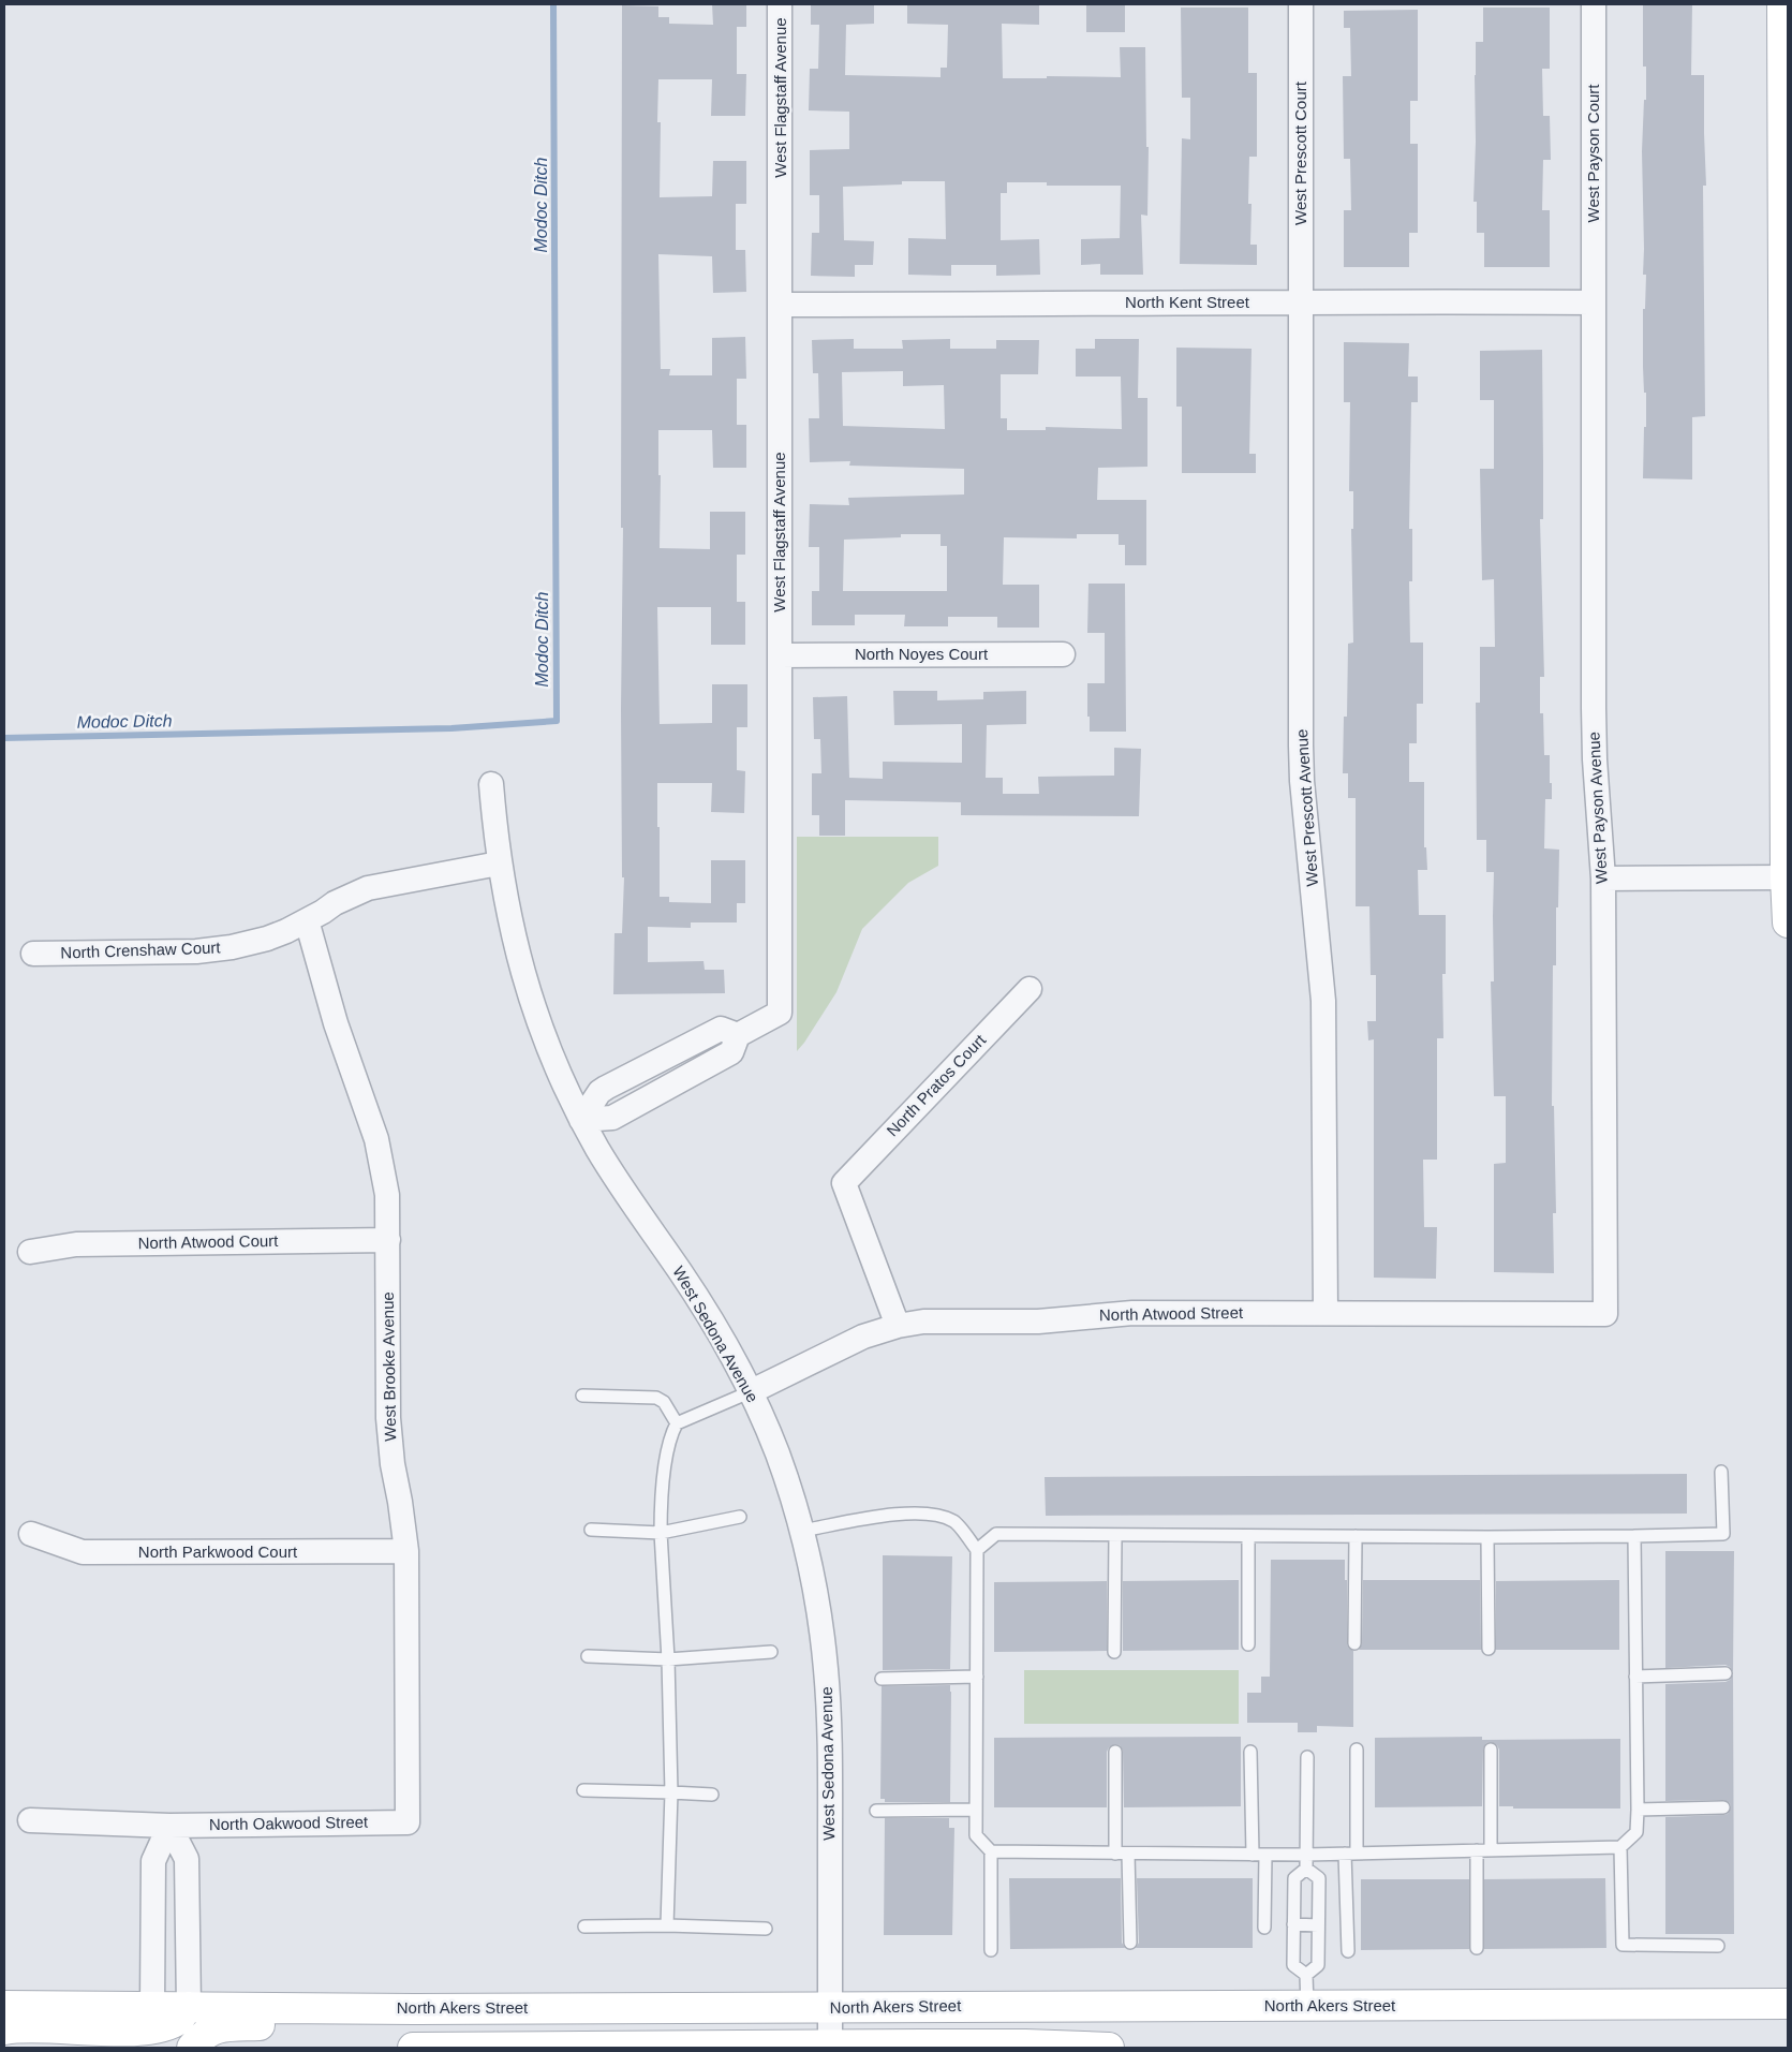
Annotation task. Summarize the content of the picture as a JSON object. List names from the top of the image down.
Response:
{
  "streets": {
    "main road": ["North Akers Street"],
    "street": [
      "West Flagstaff Avenue",
      "West Prescott Court",
      "West Payson Court",
      "North Kent Street",
      "North Noyes Court",
      "West Prescott Avenue",
      "West Payson Avenue",
      "North Crenshaw Court",
      "North Pratos Court",
      "North Atwood Court",
      "North Atwood Street",
      "West Sedona Avenue",
      "West Brooke Avenue",
      "North Parkwood Court",
      "North Oakwood Street"
    ]
  },
  "crossings": [
    ["West Flagstaff Avenue", "North Kent Street"],
    ["West Flagstaff Avenue", "North Noyes Court"],
    ["West Flagstaff Avenue", "West Sedona Avenue"],
    ["West Prescott Court", "North Kent Street"],
    ["West Prescott Court", "West Prescott Avenue"],
    ["West Payson Court", "North Kent Street"],
    ["West Payson Court", "West Payson Avenue"],
    ["North Kent Street", "West Prescott Avenue"],
    ["North Kent Street", "West Payson Avenue"],
    ["West Prescott Avenue", "North Atwood Street"],
    ["West Payson Avenue", "North Atwood Street"],
    ["North Crenshaw Court", "West Sedona Avenue"],
    ["North Crenshaw Court", "West Brooke Avenue"],
    ["North Pratos Court", "North Atwood Street"],
    ["North Atwood Court", "West Brooke Avenue"],
    ["North Atwood Street", "West Sedona Avenue"],
    ["West Sedona Avenue", "North Akers Street"],
    ["West Brooke Avenue", "North Parkwood Court"],
    ["West Brooke Avenue", "North Oakwood Street"]
  ],
  "water": ["Modoc Ditch"]
}
